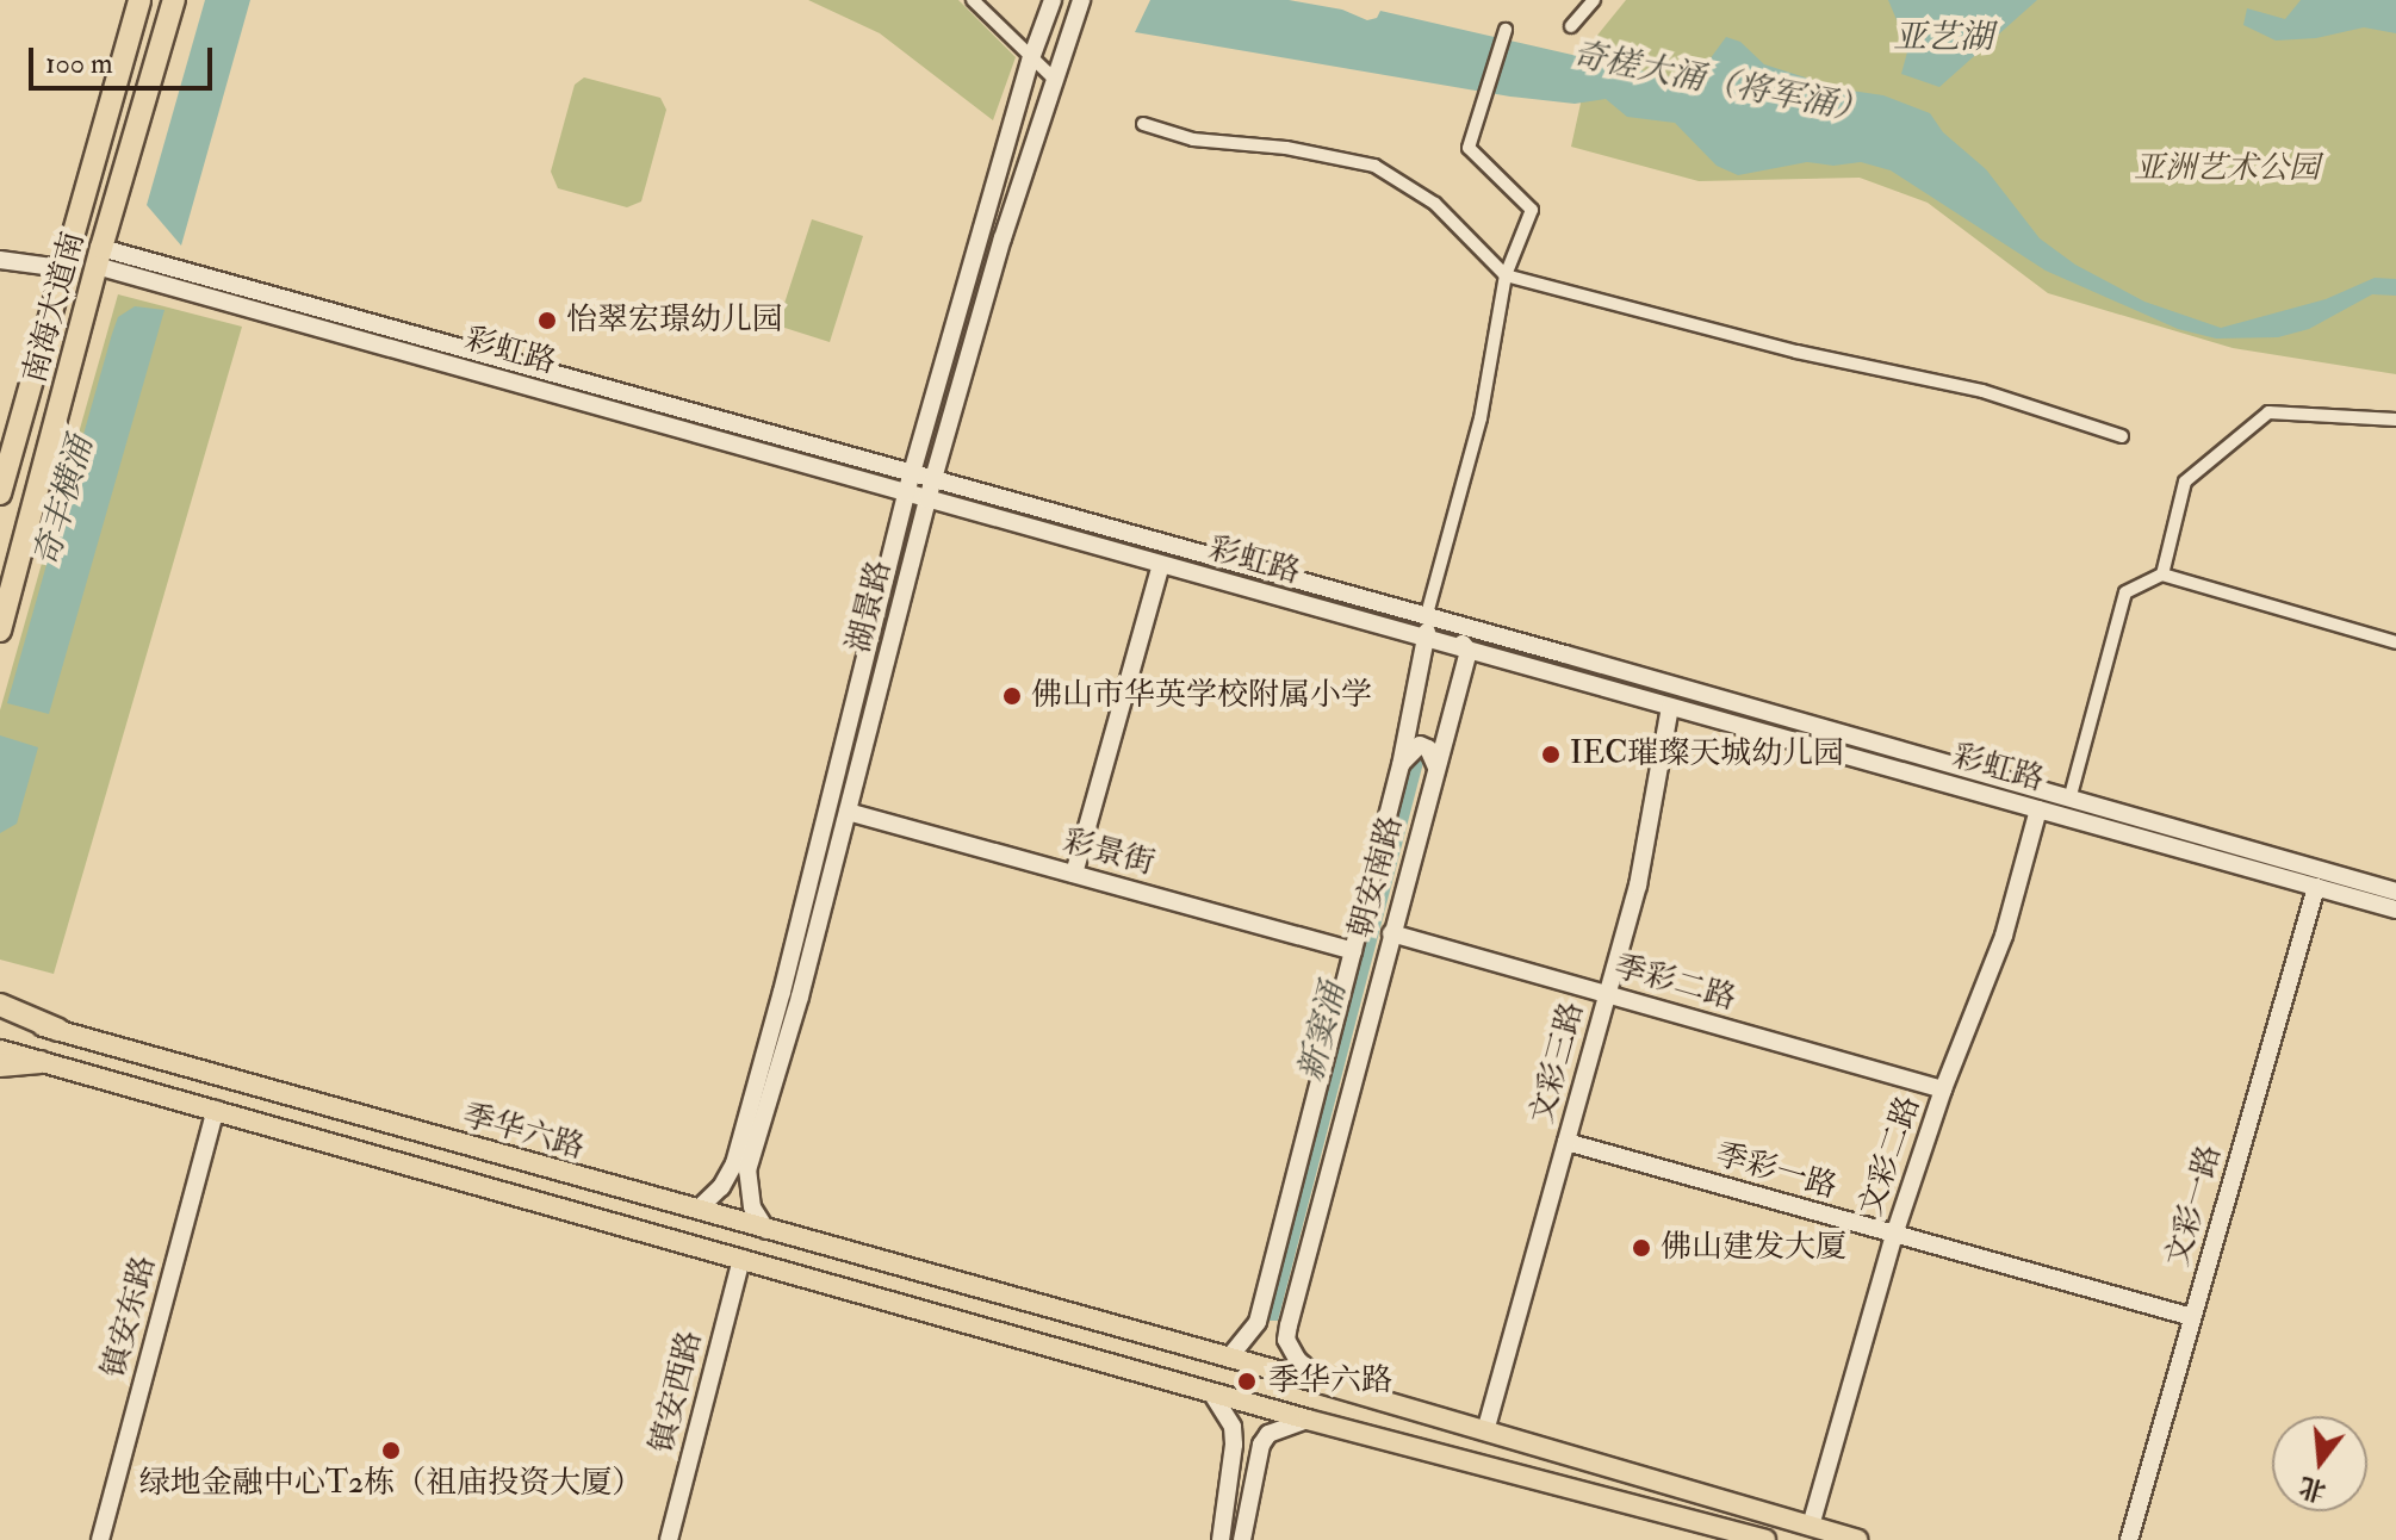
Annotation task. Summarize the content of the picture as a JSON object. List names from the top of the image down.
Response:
{
  "streets": {
    "highway": ["南海大道南"],
    "main road": ["季华六路"],
    "street": [
      "彩虹路",
      "湖景路",
      "彩景街",
      "朝安南路",
      "季彩二路",
      "文彩三路",
      "文彩二路",
      "季彩一路",
      "文彩一路",
      "镇安东路",
      "镇安西路"
    ]
  },
  "crossings": [
    ["南海大道南", "彩虹路"],
    ["彩虹路", "湖景路"],
    ["彩虹路", "朝安南路"],
    ["彩虹路", "文彩三路"],
    ["彩虹路", "文彩二路"],
    ["彩虹路", "文彩一路"],
    ["湖景路", "彩景街"],
    ["湖景路", "季华六路"],
    ["彩景街", "朝安南路"],
    ["朝安南路", "季彩二路"],
    ["朝安南路", "季华六路"],
    ["季彩二路", "文彩三路"],
    ["季彩二路", "文彩二路"],
    ["文彩三路", "季华六路"],
    ["文彩三路", "季彩一路"],
    ["季华六路", "文彩二路"],
    ["季华六路", "镇安东路"],
    ["季华六路", "镇安西路"],
    ["文彩二路", "季彩一路"],
    ["季彩一路", "文彩一路"]
  ],
  "water": [
    "亚艺湖",
    "奇槎大涌（将军涌）",
    "奇丰横涌",
    "新窦涌"
  ],
  "parks": ["亚洲艺术公园"],
  "places": [
    "怡翠宏璟幼儿园",
    "佛山市华英学校附属小学",
    "IEC璀璨天城幼儿园",
    "佛山建发大厦",
    "季华六路",
    "绿地金融中心T2栋（祖庙投资大厦）"
  ],
  "scale_bar": "100 m",
  "north": "bottom"
}
